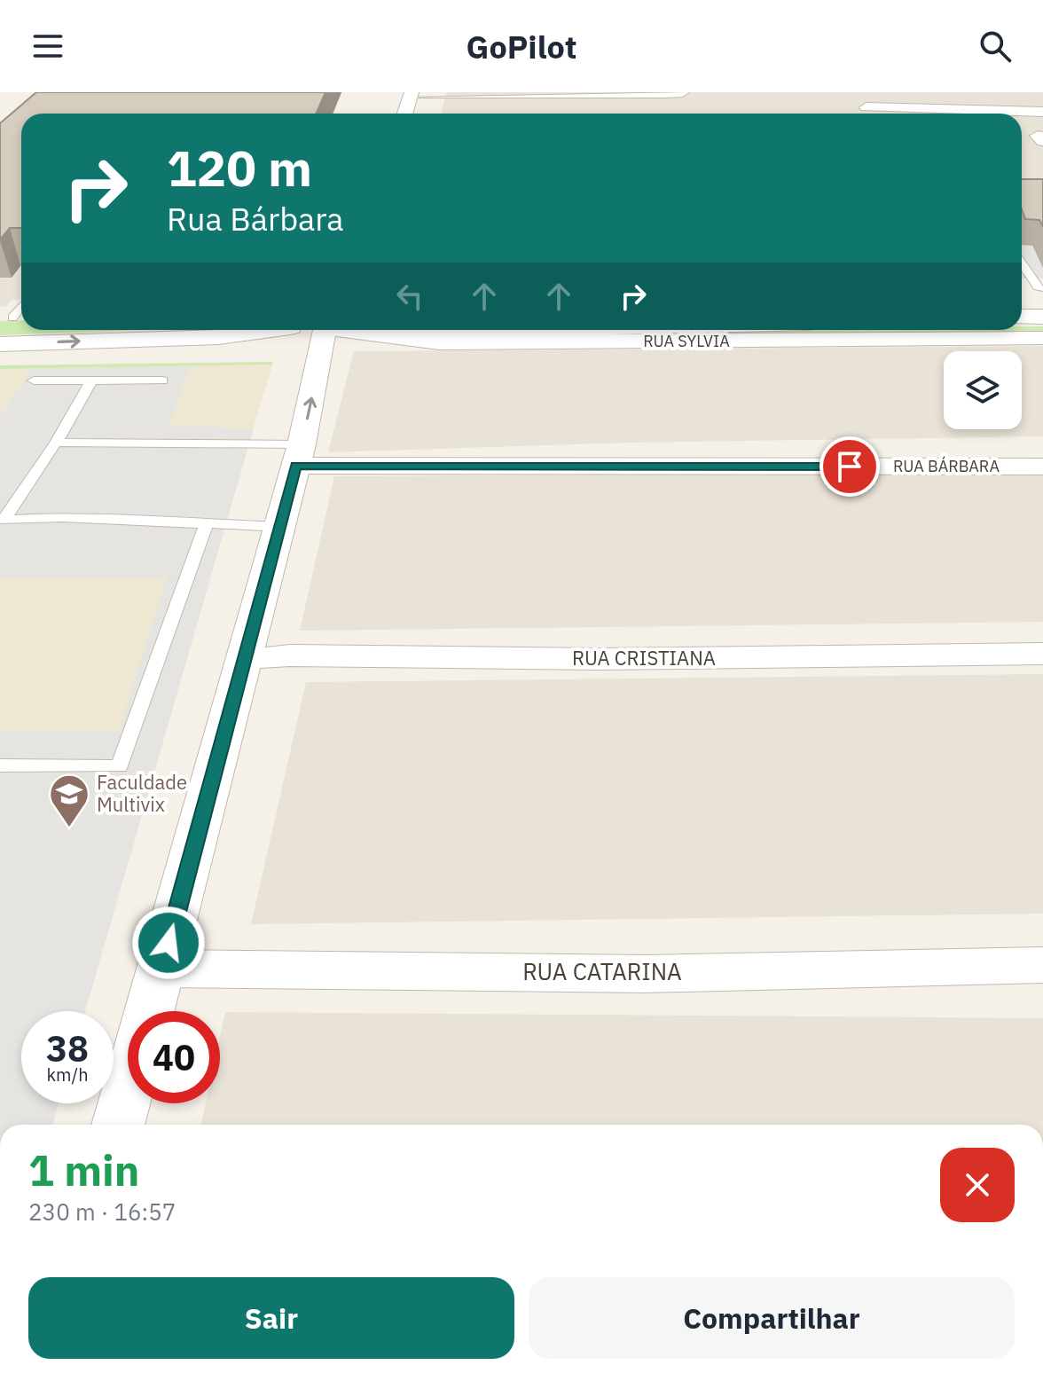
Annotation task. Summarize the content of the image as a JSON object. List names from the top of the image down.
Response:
{
  "streets": {
    "street": [
      "RUA SYLVIA",
      "RUA BÁRBARA",
      "RUA CRISTIANA",
      "RUA CATARINA"
    ]
  },
  "places": {
    "school or university": ["Faculdade Multivix"]
  },
  "page": {
    "header": "GoPilot",
    "turn": ["120 m", "Rua Bárbara"],
    "speed": "38 km/h",
    "limit": "40",
    "heading": ["1 min", "230 m · 16:57"],
    "buttons": ["Sair", "Compartilhar"]
  }
}
